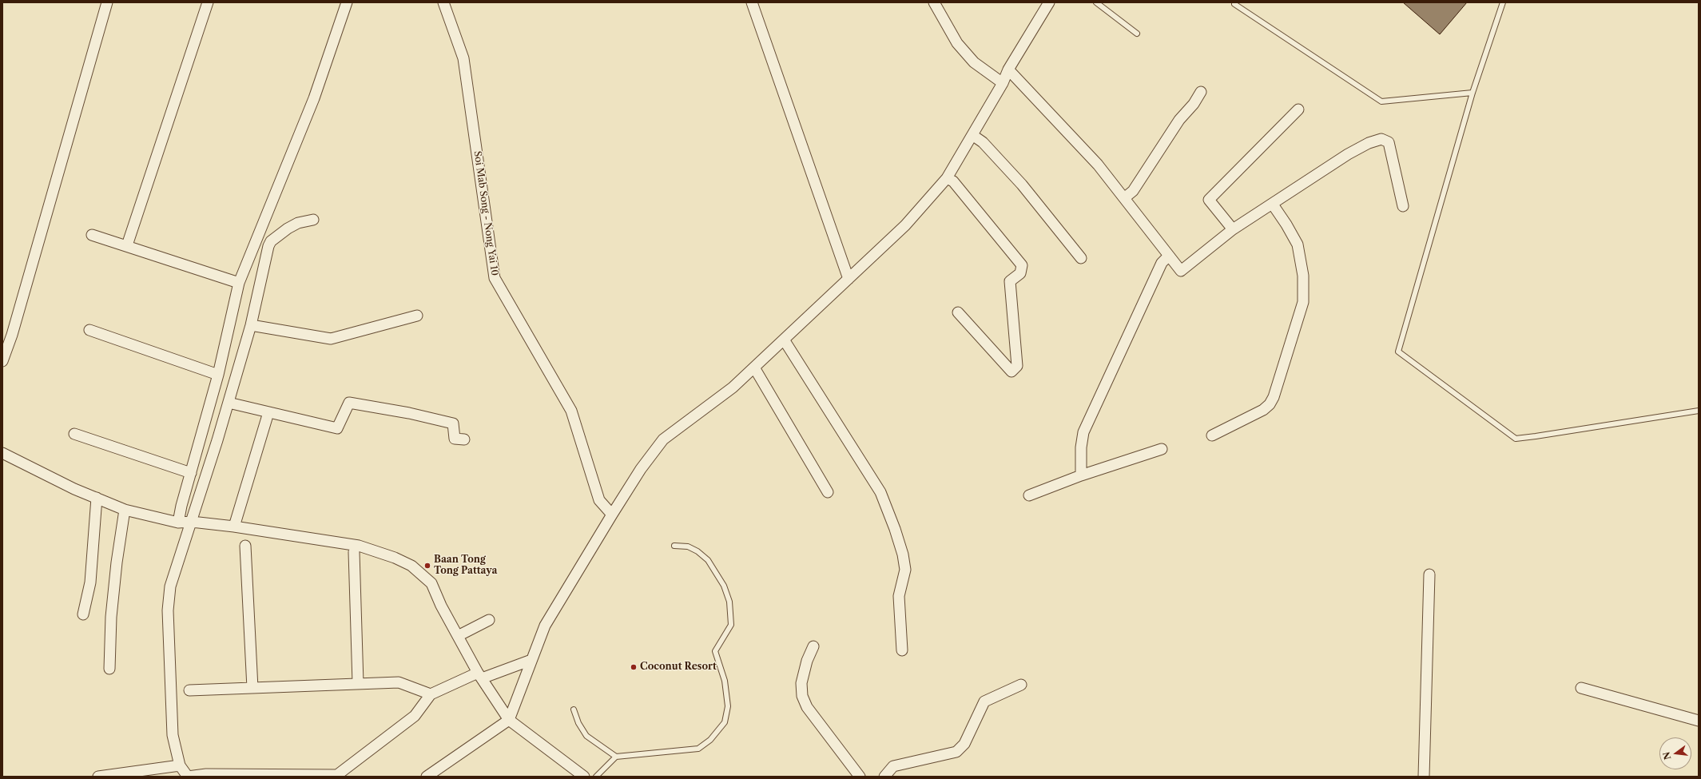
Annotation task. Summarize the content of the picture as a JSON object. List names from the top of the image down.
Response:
{
  "streets": {
    "street": ["Soi Mab Song - Nong Yai 10"]
  },
  "places": ["Baan Tong Tong Pattaya", "Coconut Resort"],
  "north": "left"
}
